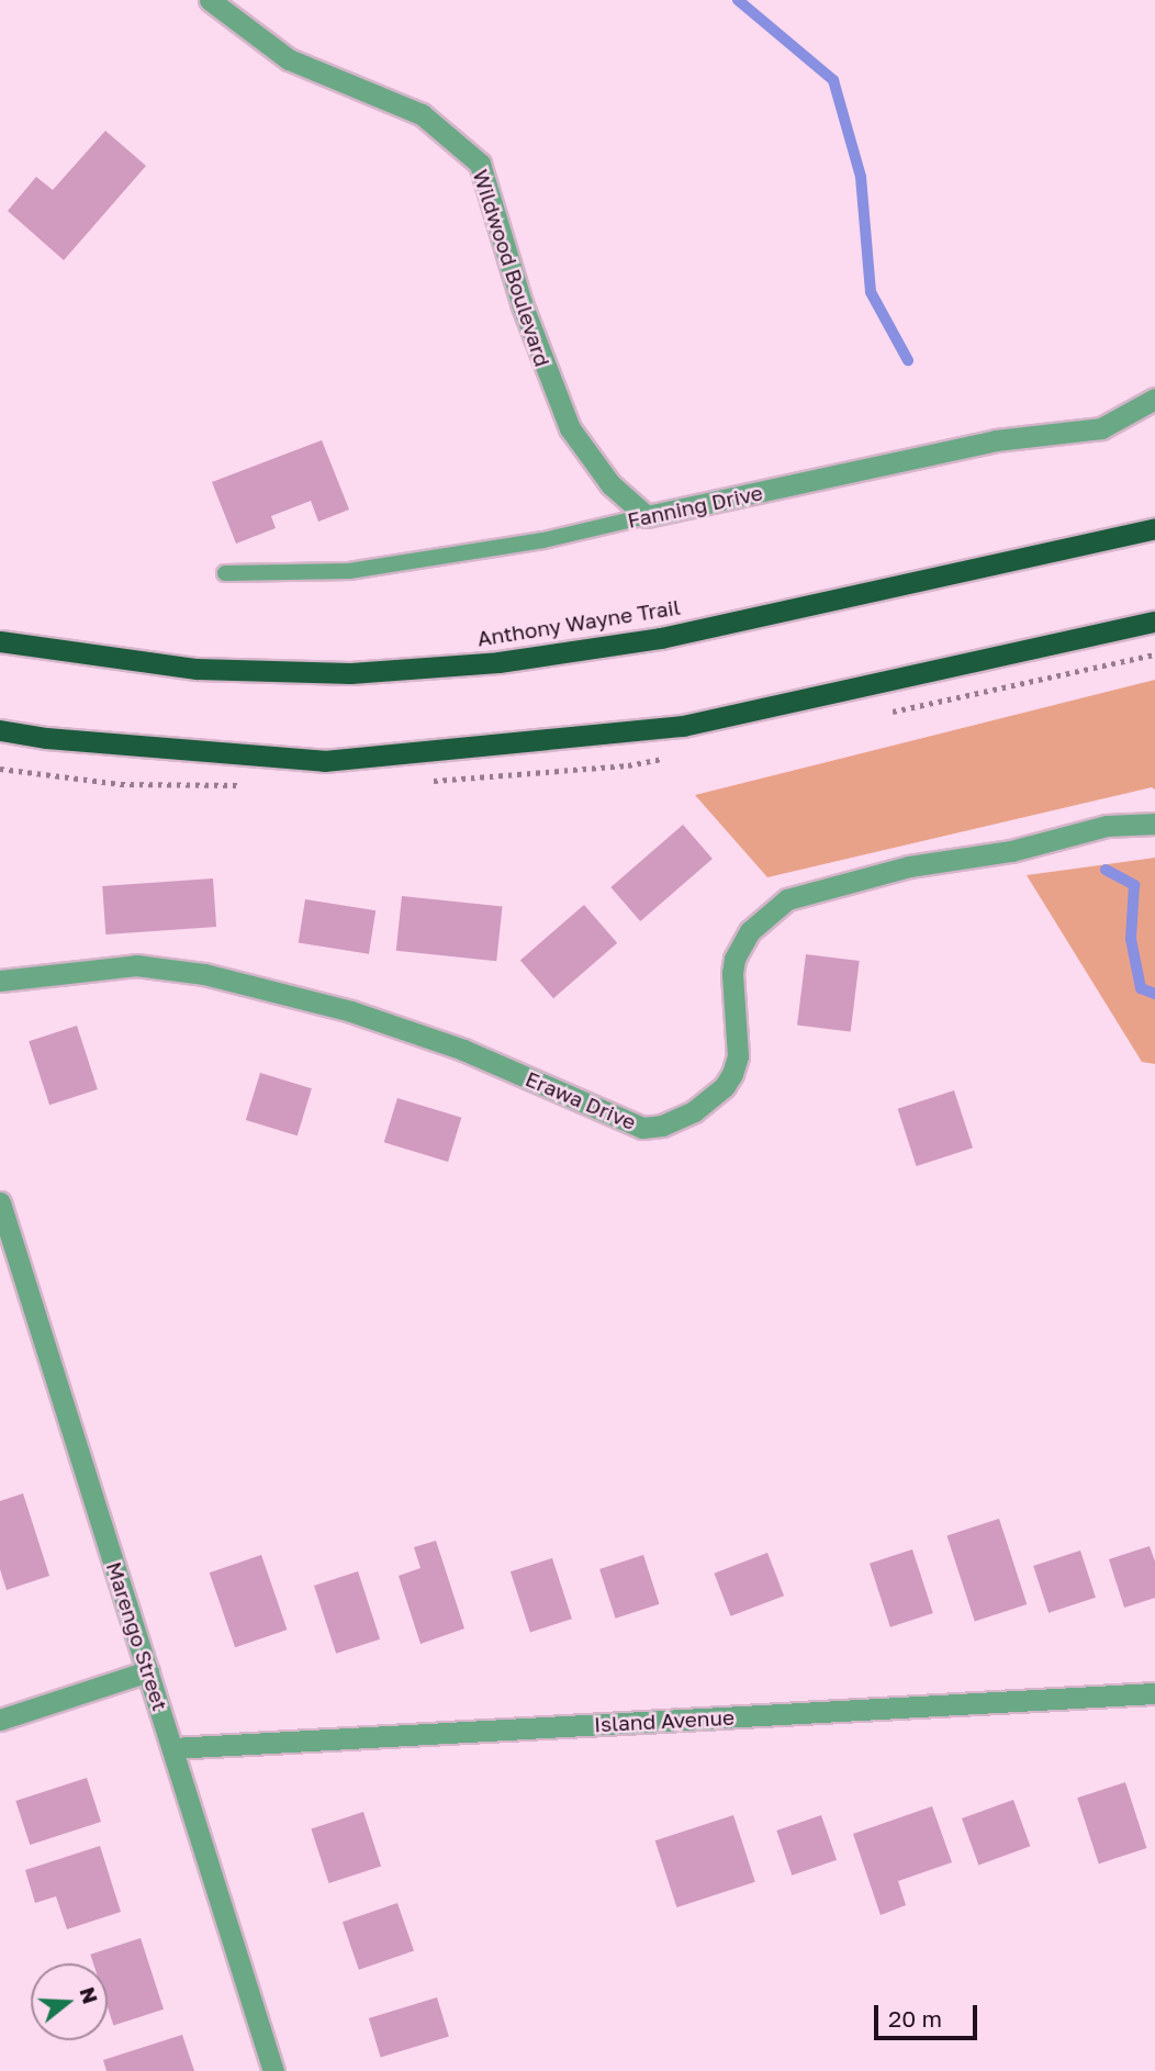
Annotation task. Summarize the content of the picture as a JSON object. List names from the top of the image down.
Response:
{
  "streets": {
    "highway": ["Anthony Wayne Trail"],
    "street": [
      "Wildwood Boulevard",
      "Fanning Drive",
      "Erawa Drive",
      "Marengo Street",
      "Island Avenue"
    ]
  },
  "crossings": [
    ["Wildwood Boulevard", "Fanning Drive"],
    ["Marengo Street", "Island Avenue"]
  ],
  "scale_bar": "20 m",
  "north": "right"
}
